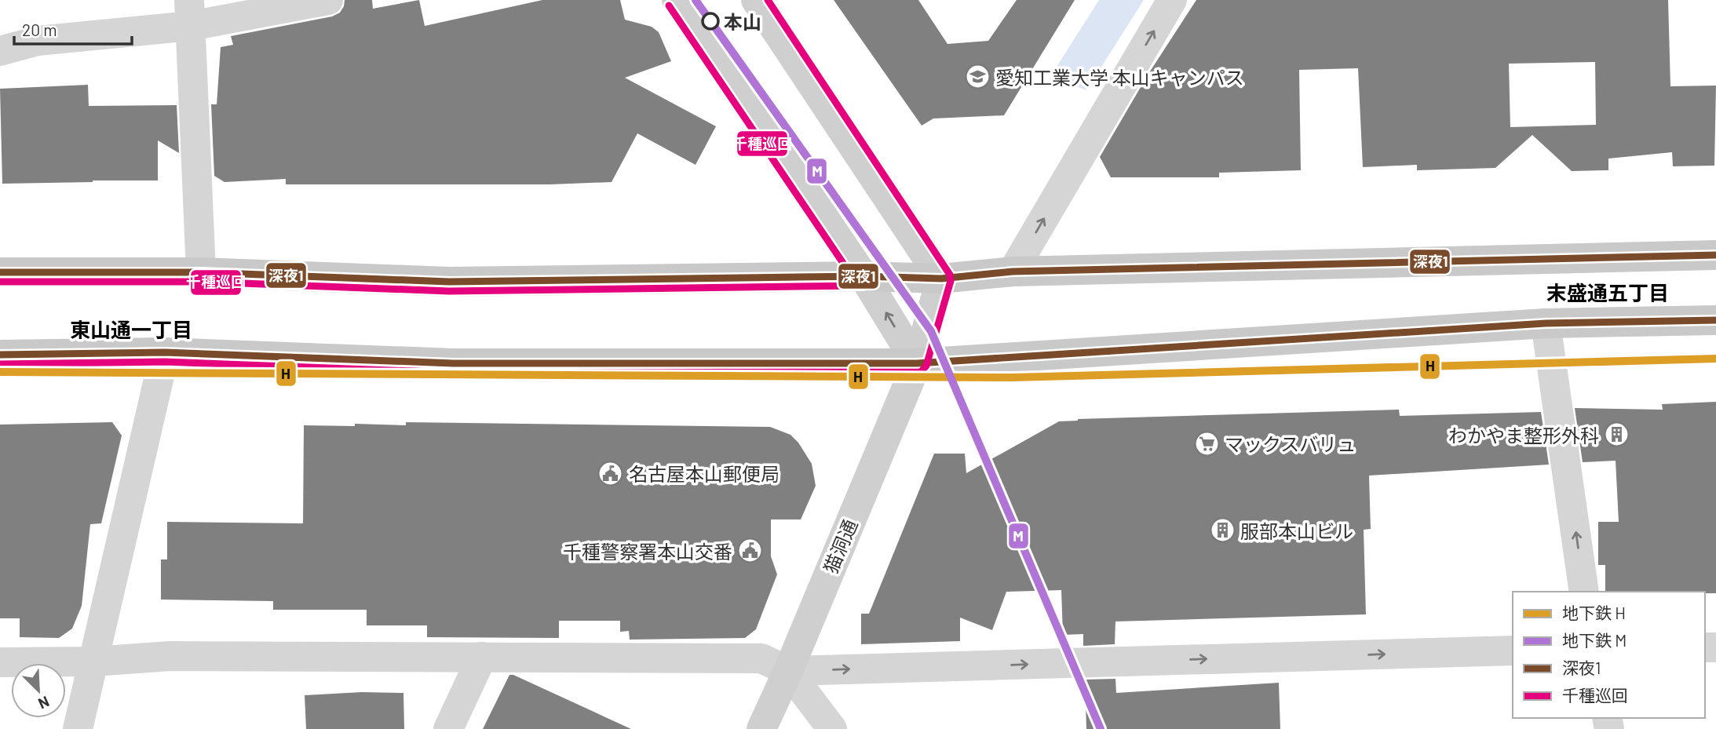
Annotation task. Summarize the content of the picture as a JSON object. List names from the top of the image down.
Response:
{
  "streets": {
    "street": ["猫洞通"]
  },
  "districts": ["末盛通五丁目", "東山通一丁目"],
  "places": {
    "other": ["本山"],
    "school or university": ["愛知工業大学 本山キャンパス"],
    "building": ["わかやま整形外科", "服部本山ビル"],
    "supermarket": ["マックスバリュ"],
    "public building": ["名古屋本山郵便局", "千種警察署本山交番"]
  },
  "lines": [
    "metro line M",
    "transit line 千種巡回",
    "transit line 深夜1",
    "metro line H"
  ],
  "legend": [
    "地下鉄 H",
    "地下鉄 M",
    "深夜1",
    "千種巡回"
  ],
  "scale_bar": "20 m",
  "north": "bottom right"
}
